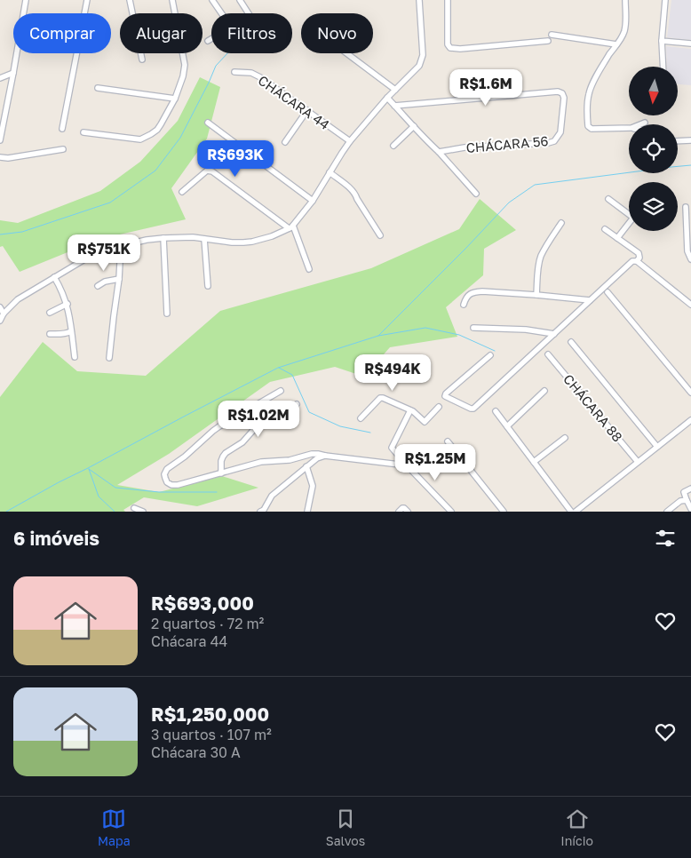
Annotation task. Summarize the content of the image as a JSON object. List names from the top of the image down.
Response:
{
  "streets": {
    "street": ["CHÁCARA 44", "CHÁCARA 56", "CHÁCARA 88"]
  },
  "north": "bottom",
  "page": {
    "chip": [
      "Comprar",
      "Alugar",
      "Filtros",
      "Novo"
    ],
    "price": [
      "R$1.6M",
      "R$693K",
      "R$751K",
      "R$494K",
      "R$1.02M",
      "R$1.25M"
    ],
    "heading": "6 imóveis",
    "list": [
      {
        "name": "R$693,000",
        "note": "2 quartos · 72 m² · Chácara 44"
      },
      {
        "name": "R$1,250,000",
        "note": "3 quartos · 107 m² · Chácara 30 A"
      }
    ],
    "tabs": ["Mapa", "Salvos", "Início"]
  }
}
